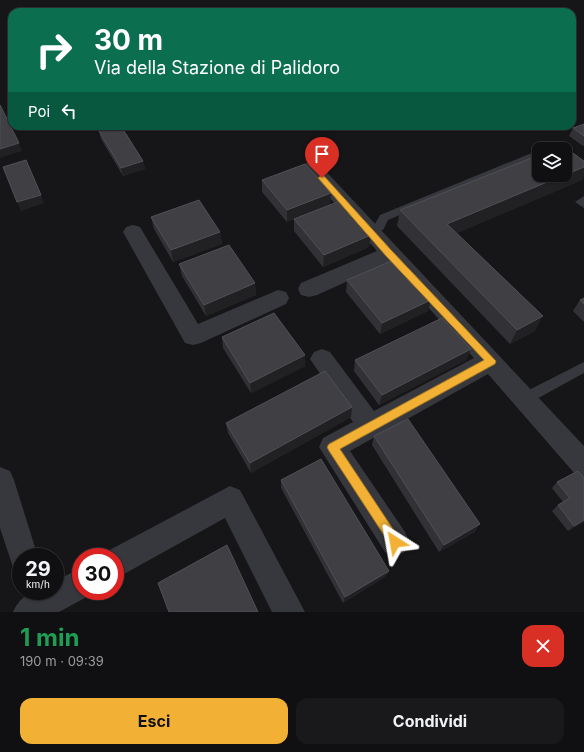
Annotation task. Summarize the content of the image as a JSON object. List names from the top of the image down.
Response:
{
  "page": {
    "turn": ["30 m", "Via della Stazione di Palidoro"],
    "then": "Poi",
    "speed": "29 km/h",
    "limit": "30",
    "heading": ["1 min", "190 m · 09:39"],
    "buttons": ["Esci", "Condividi"]
  }
}
